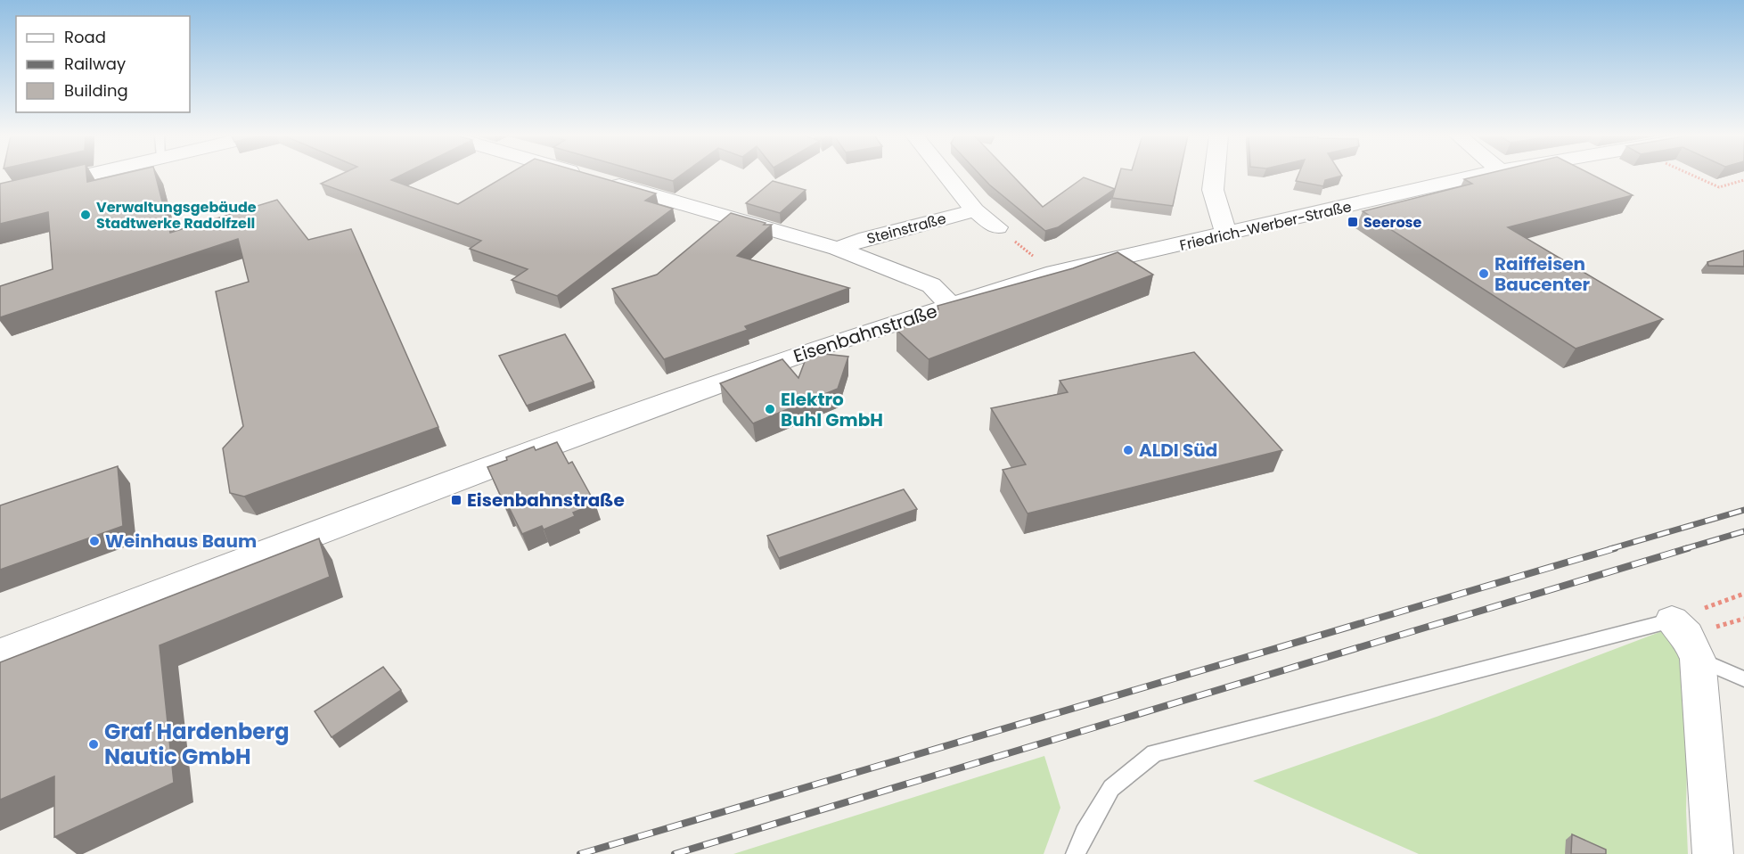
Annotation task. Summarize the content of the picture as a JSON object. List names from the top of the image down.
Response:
{
  "streets": {
    "street": ["Friedrich-Werber-Straße", "Steinstraße", "Eisenbahnstraße"]
  },
  "crossings": [
    ["Friedrich-Werber-Straße", "Eisenbahnstraße"]
  ],
  "places": {
    "other": [
      "Verwaltungsgebäude Stadtwerke Radolfzell",
      "Raiffeisen Baucenter",
      "Elektro Buhl GmbH",
      "ALDI Süd",
      "Weinhaus Baum",
      "Graf Hardenberg Nautic GmbH"
    ],
    "transit": ["Seerose", "Eisenbahnstraße"]
  },
  "legend": ["Road", "Railway", "Building"]
}
